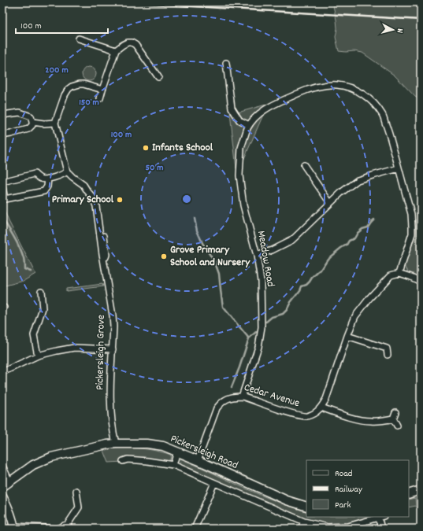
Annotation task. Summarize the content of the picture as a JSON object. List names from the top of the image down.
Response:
{
  "streets": {
    "street": [
      "Meadow Road",
      "Pickersleigh Grove",
      "Cedar Avenue",
      "Pickersleigh Road"
    ]
  },
  "crossings": [
    ["Meadow Road", "Cedar Avenue"],
    ["Pickersleigh Grove", "Pickersleigh Road"],
    ["Cedar Avenue", "Pickersleigh Road"]
  ],
  "places": ["Infants School", "Primary School", "Grove Primary School and Nursery"],
  "legend": ["Road", "Railway", "Park"],
  "scale_bar": "100 m",
  "north": "right",
  "rings": [
    "200 m",
    "150 m",
    "100 m",
    "50 m"
  ]
}
